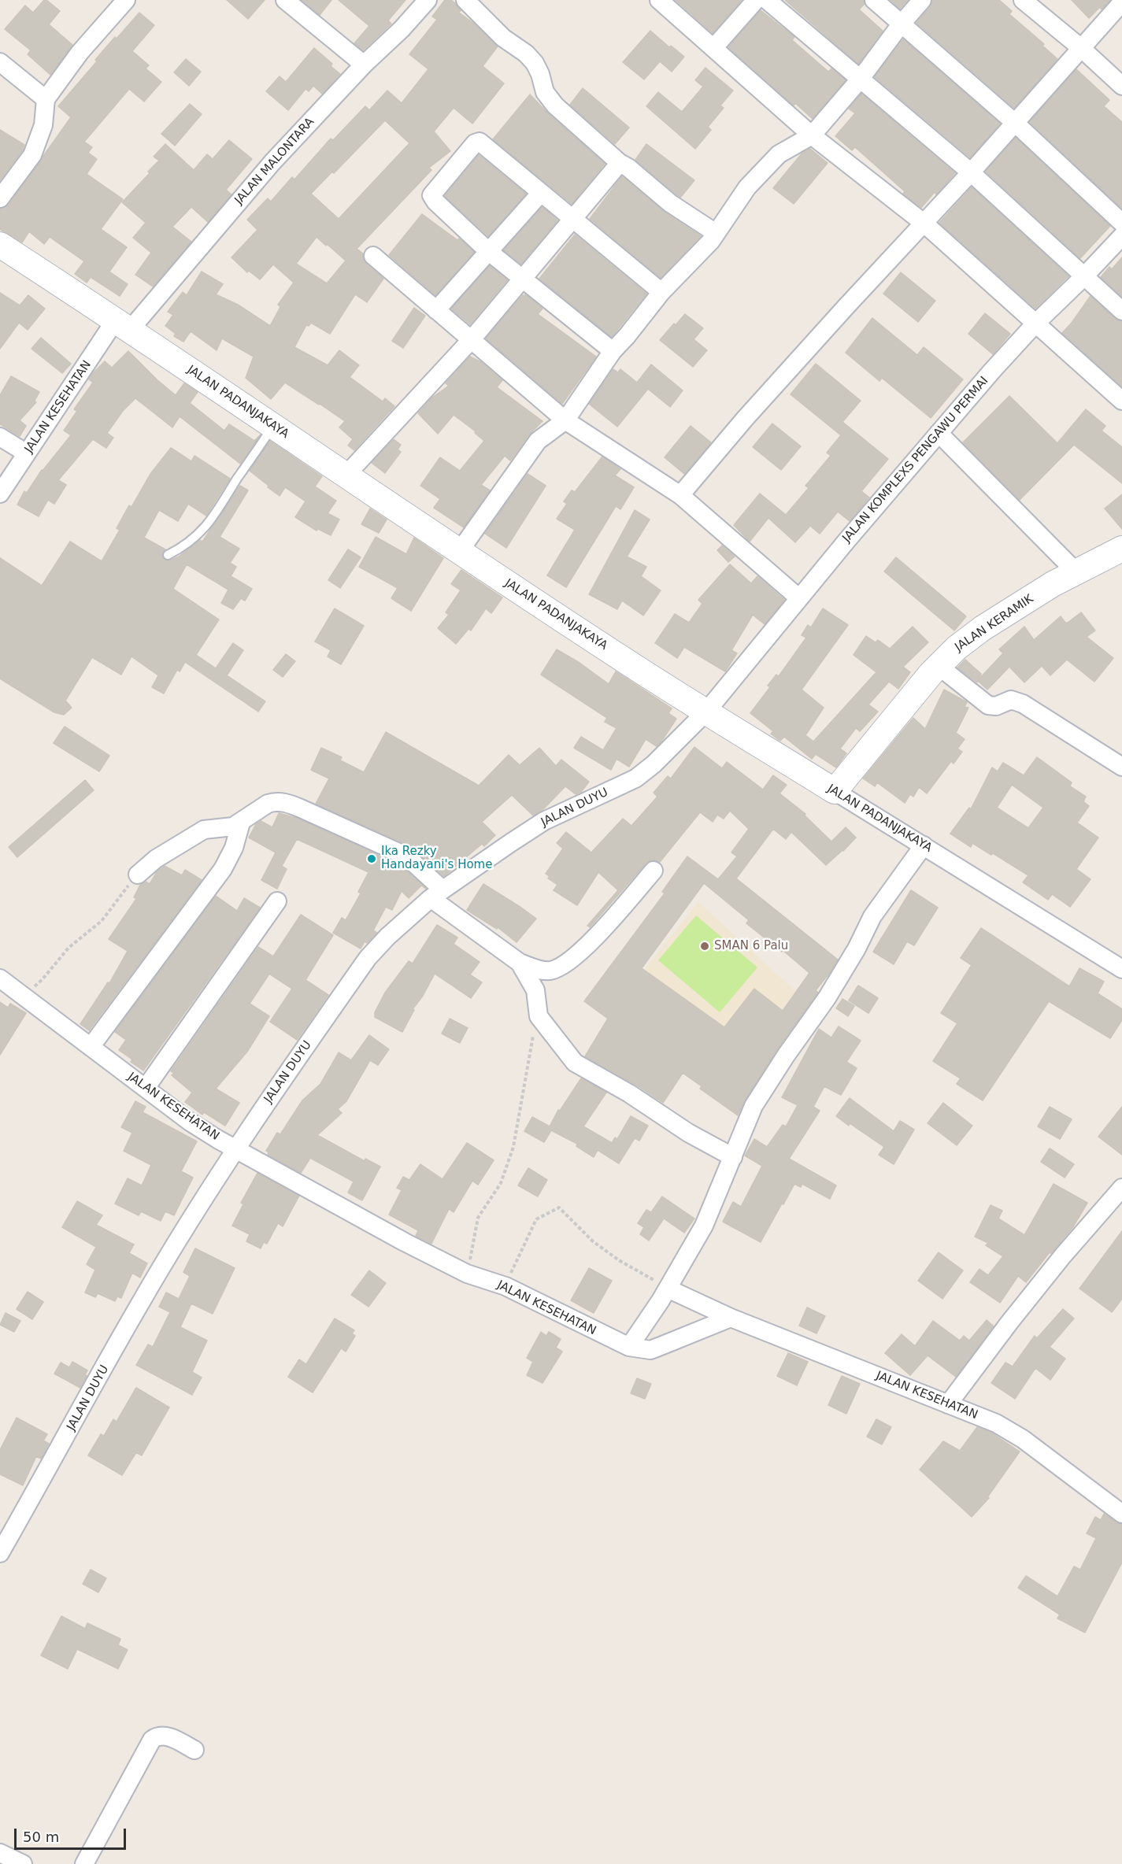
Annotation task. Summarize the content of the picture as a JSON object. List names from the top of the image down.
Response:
{
  "streets": {
    "street": [
      "JALAN MALONTARA",
      "JALAN PADANJAKAYA",
      "JALAN KESEHATAN",
      "JALAN KOMPLEXS PENGAWU PERMAI",
      "JALAN KERAMIK",
      "JALAN DUYU"
    ]
  },
  "crossings": [
    ["JALAN MALONTARA", "JALAN PADANJAKAYA"],
    ["JALAN MALONTARA", "JALAN KESEHATAN"],
    ["JALAN PADANJAKAYA", "JALAN KESEHATAN"],
    ["JALAN PADANJAKAYA", "JALAN KOMPLEXS PENGAWU PERMAI"],
    ["JALAN PADANJAKAYA", "JALAN KERAMIK"],
    ["JALAN PADANJAKAYA", "JALAN DUYU"],
    ["JALAN KESEHATAN", "JALAN DUYU"],
    ["JALAN KOMPLEXS PENGAWU PERMAI", "JALAN DUYU"]
  ],
  "places": ["Ika Rezky Handayani's Home", "SMAN 6 Palu"],
  "scale_bar": "50 m"
}
